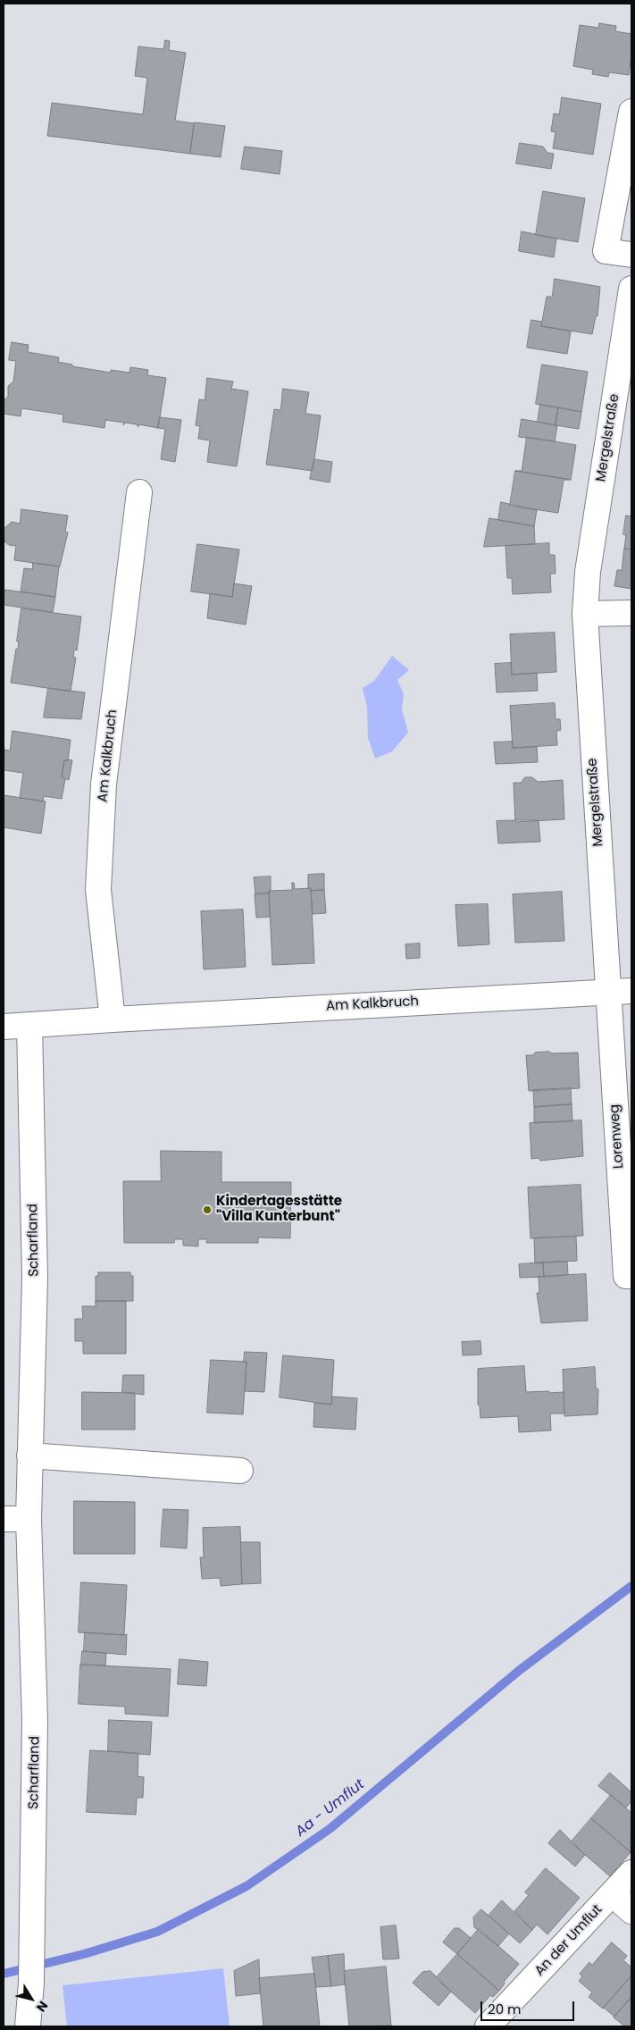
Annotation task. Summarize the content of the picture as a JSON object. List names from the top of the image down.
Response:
{
  "streets": {
    "street": [
      "Mergelstraße",
      "Am Kalkbruch",
      "Lorenweg",
      "Scharfland",
      "An der Umflut"
    ]
  },
  "crossings": [
    ["Mergelstraße", "Am Kalkbruch"],
    ["Mergelstraße", "Lorenweg"],
    ["Am Kalkbruch", "Lorenweg"],
    ["Am Kalkbruch", "Scharfland"]
  ],
  "water": ["Aa - Umflut"],
  "places": ["Kindertagesstätte \"Villa Kunterbunt\""],
  "scale_bar": "20 m",
  "north": "bottom right"
}
